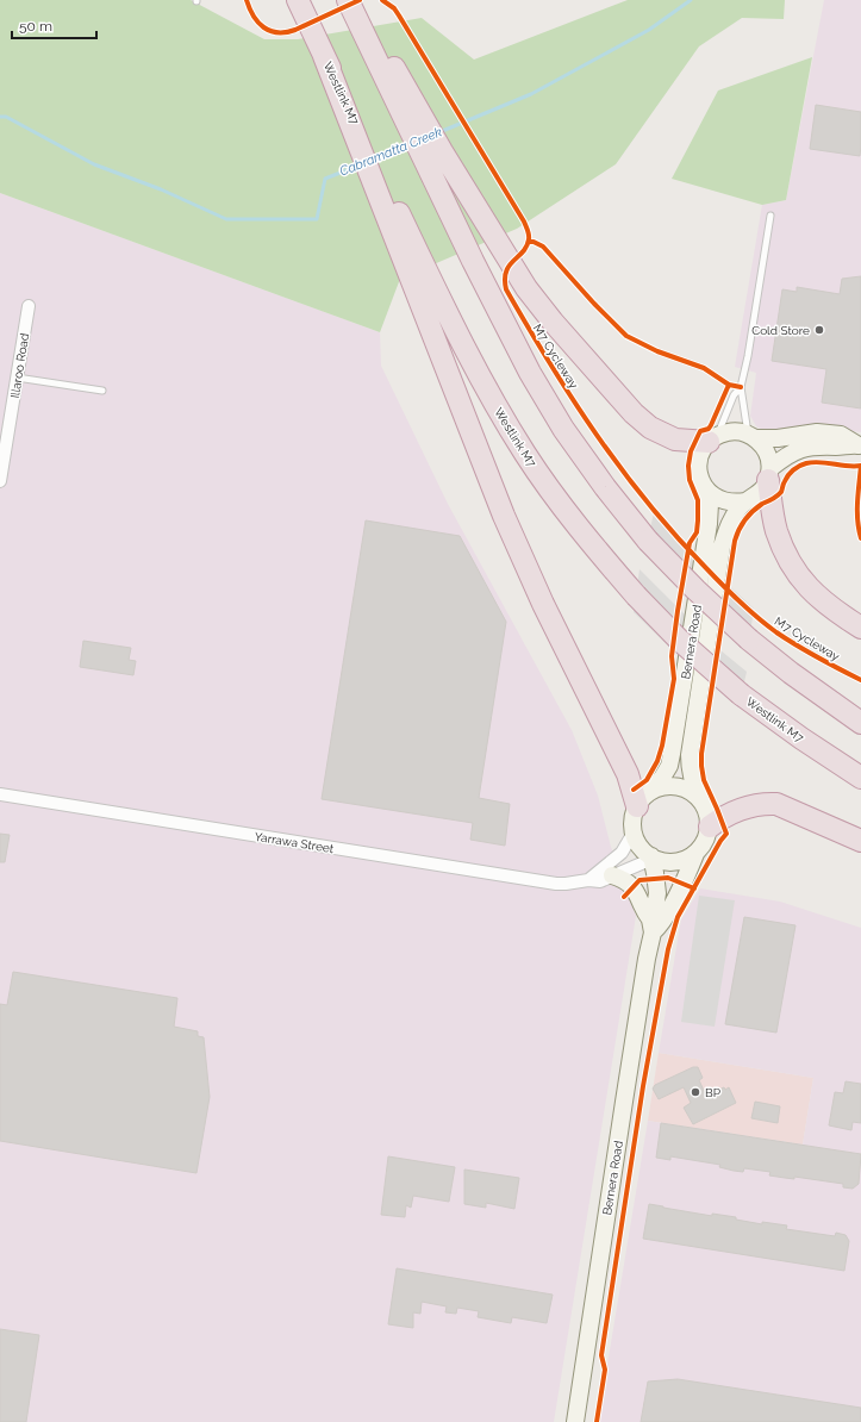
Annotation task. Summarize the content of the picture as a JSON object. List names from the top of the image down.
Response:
{
  "streets": {
    "highway": ["Westlink M7"],
    "main road": ["Bernera Road"],
    "street": ["Illaroo Road", "Yarrawa Street"],
    "cycle path": ["M7 Cycleway"]
  },
  "crossings": [
    ["Bernera Road", "Yarrawa Street"]
  ],
  "water": ["Cabramatta Creek"],
  "places": ["Cold Store", "BP"],
  "scale_bar": "50 m"
}
